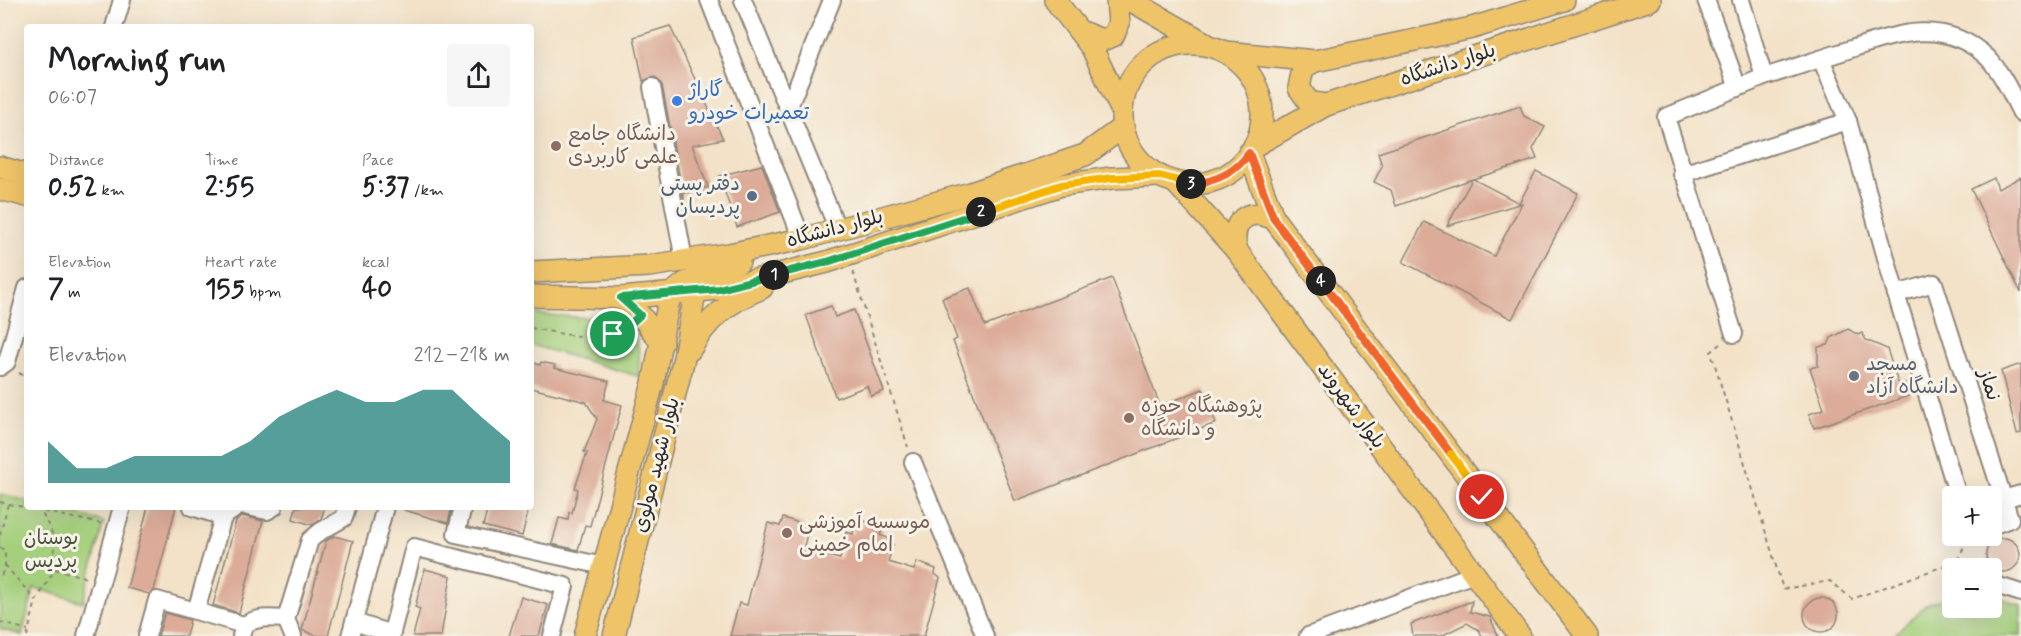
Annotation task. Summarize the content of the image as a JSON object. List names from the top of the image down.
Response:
{
  "streets": {
    "main road": ["بلوار دانشگاه", "بلوار شهروند", "بلوار شهید مولوی"],
    "street": ["نماز"]
  },
  "crossings": [
    ["بلوار دانشگاه", "بلوار شهروند"],
    ["بلوار دانشگاه", "بلوار شهید مولوی"]
  ],
  "parks": ["بوستان پردیس"],
  "places": [
    "گاراژ تعمیرات خودرو",
    "دانشگاه جامع علمی کاربردی",
    "دفتر پستی پردیسان",
    "مسجد دانشگاه آزاد",
    "پژوهشگاه حوزه و دانشگاه",
    "موسسه آموزشی امام خمینی"
  ],
  "page": {
    "heading": ["Morning run", "06:07"],
    "stats": [
      ["Distance", "0.52 km"],
      ["Time", "2:55"],
      ["Pace", "5:37 /km"],
      ["Elevation", "7 m"],
      ["Heart rate", "155 bpm"],
      ["kcal", "40"]
    ],
    "pins": [
      "3",
      "2",
      "1",
      "4"
    ],
    "chart": ["Elevation", "212–218 m"],
    "map_buttons": ["+", "−"]
  }
}
